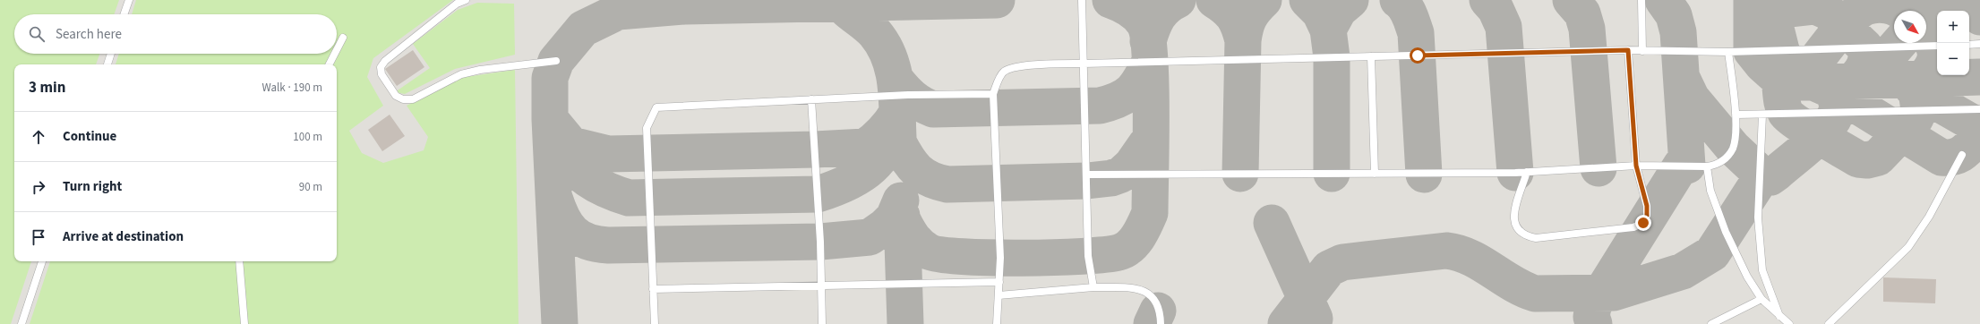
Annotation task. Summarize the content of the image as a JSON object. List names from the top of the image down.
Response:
{
  "north": "bottom right",
  "page": {
    "map_buttons": ["+", "−"],
    "search": "Search here",
    "heading": ["3 min", "Walk · 190 m"],
    "list": [
      ["Continue", "100 m"],
      ["Turn right", "90 m"],
      "Arrive at destination"
    ]
  }
}
